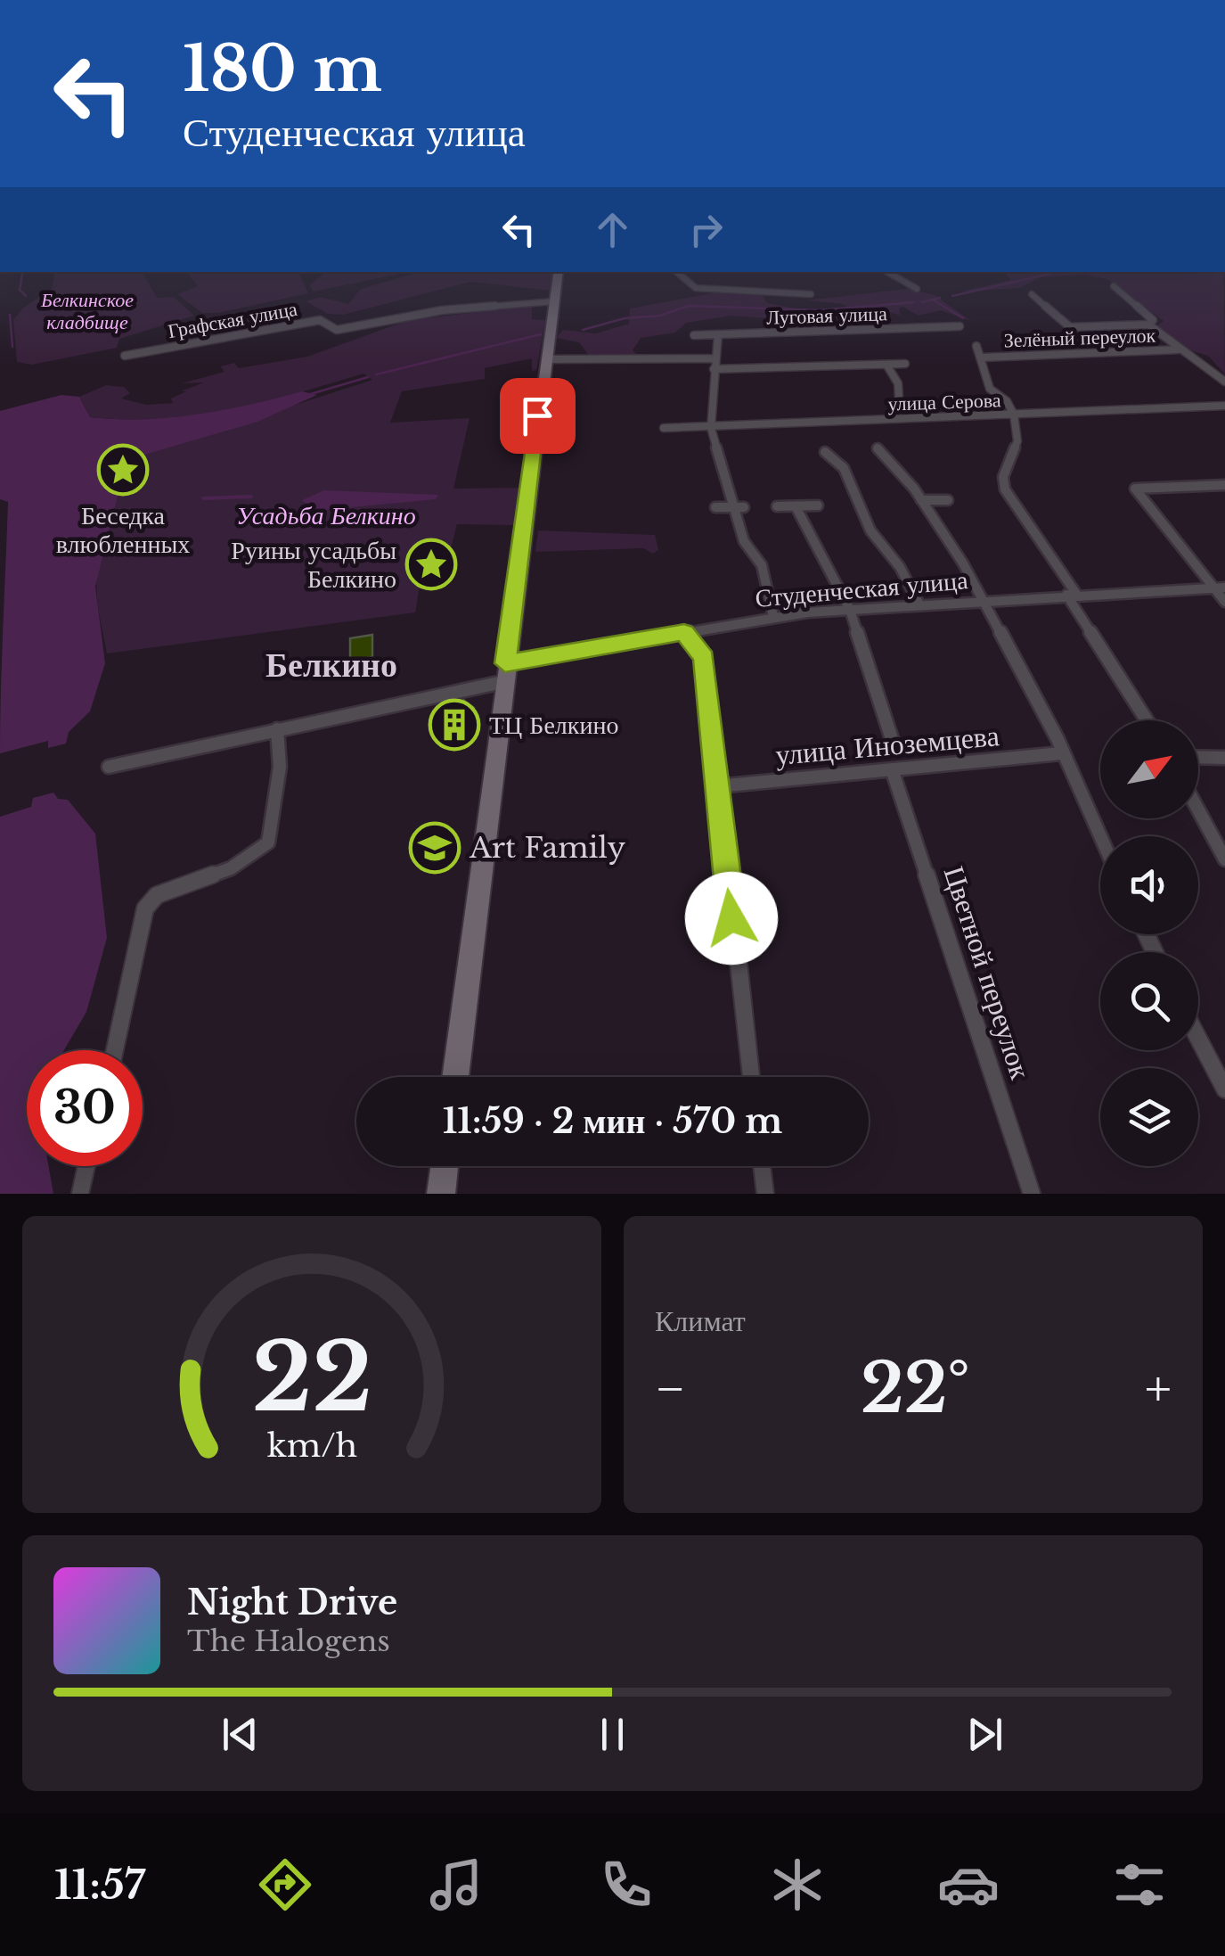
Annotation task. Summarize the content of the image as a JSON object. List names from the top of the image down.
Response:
{
  "streets": {
    "street": [
      "Луговая улица",
      "Графская улица",
      "Зелёный переулок",
      "улица Серова",
      "Студенческая улица",
      "улица Иноземцева",
      "Цветной переулок"
    ]
  },
  "crossings": [
    ["улица Иноземцева", "Цветной переулок"]
  ],
  "districts": ["Белкино"],
  "parks": ["Белкинское кладбище", "Усадьба Белкино"],
  "places": {
    "place": ["Беседка влюбленных", "Руины усадьбы Белкино"],
    "building": ["ТЦ Белкино"],
    "school or university": ["Art Family"]
  },
  "north": "top right",
  "page": {
    "turn": ["180 m", "Студенческая улица"],
    "limit": "30",
    "trip": "11:59 · 2 мин · 570 m",
    "tile": "Климат",
    "heat": ["−", "22°", "+"],
    "song": ["Night Drive", "The Halogens"],
    "tabs": "11:57",
    "gauge": ["22", "km/h"]
  }
}
